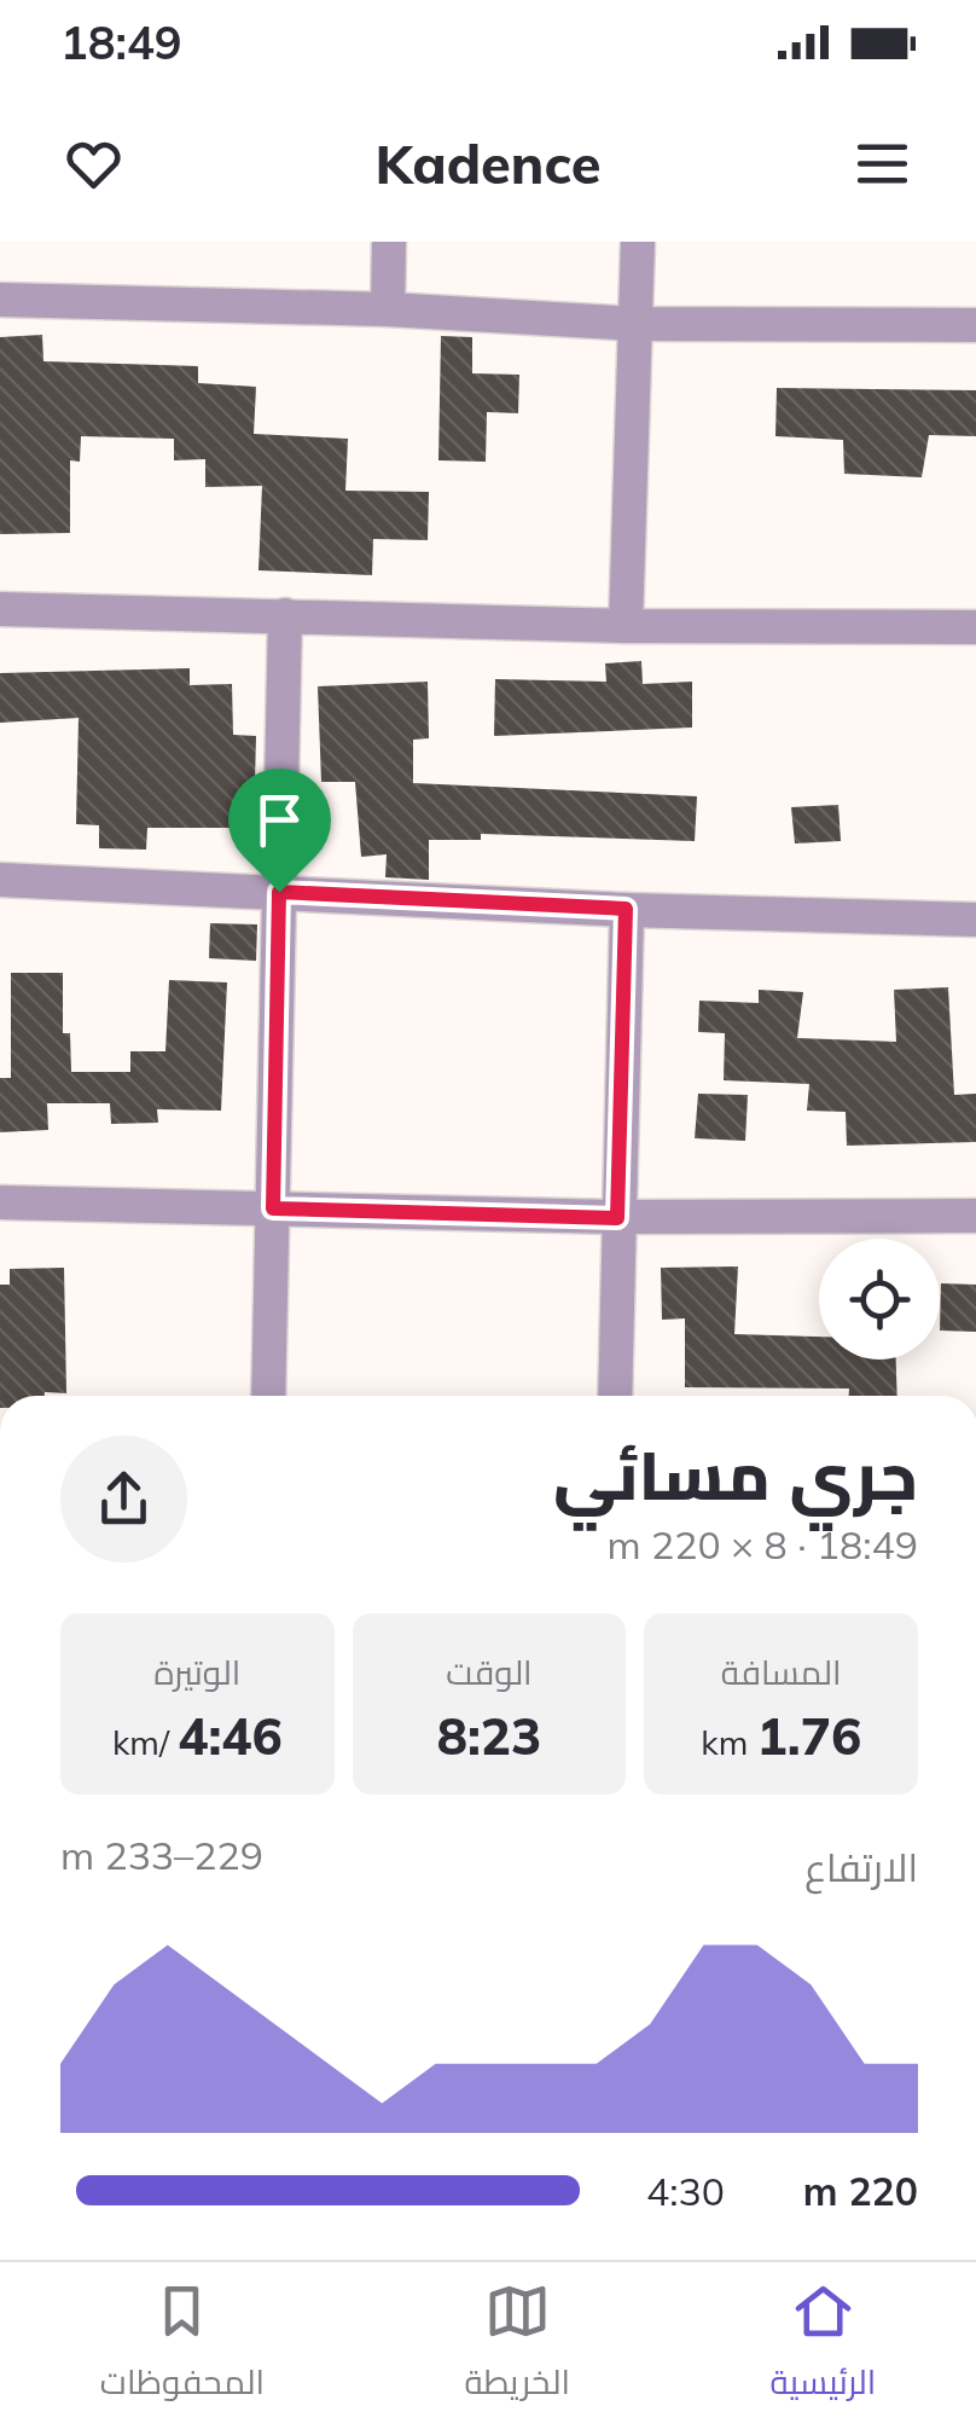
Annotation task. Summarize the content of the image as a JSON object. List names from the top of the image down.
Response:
{
  "page": {
    "status": "18:49",
    "header": "Kadence",
    "heading": ["جري مسائي", "18:49 · 8 × 220 m"],
    "stats": [
      ["المسافة", "1.76 km"],
      ["الوقت", "8:23"],
      ["الوتيرة", "4:46 /km"]
    ],
    "chart": ["الارتفاع", "229–233 m"],
    "list": [
      {
        "name": "220 m",
        "note": "4:30"
      }
    ],
    "tabs": ["الرئيسية", "الخريطة", "المحفوظات"]
  }
}
